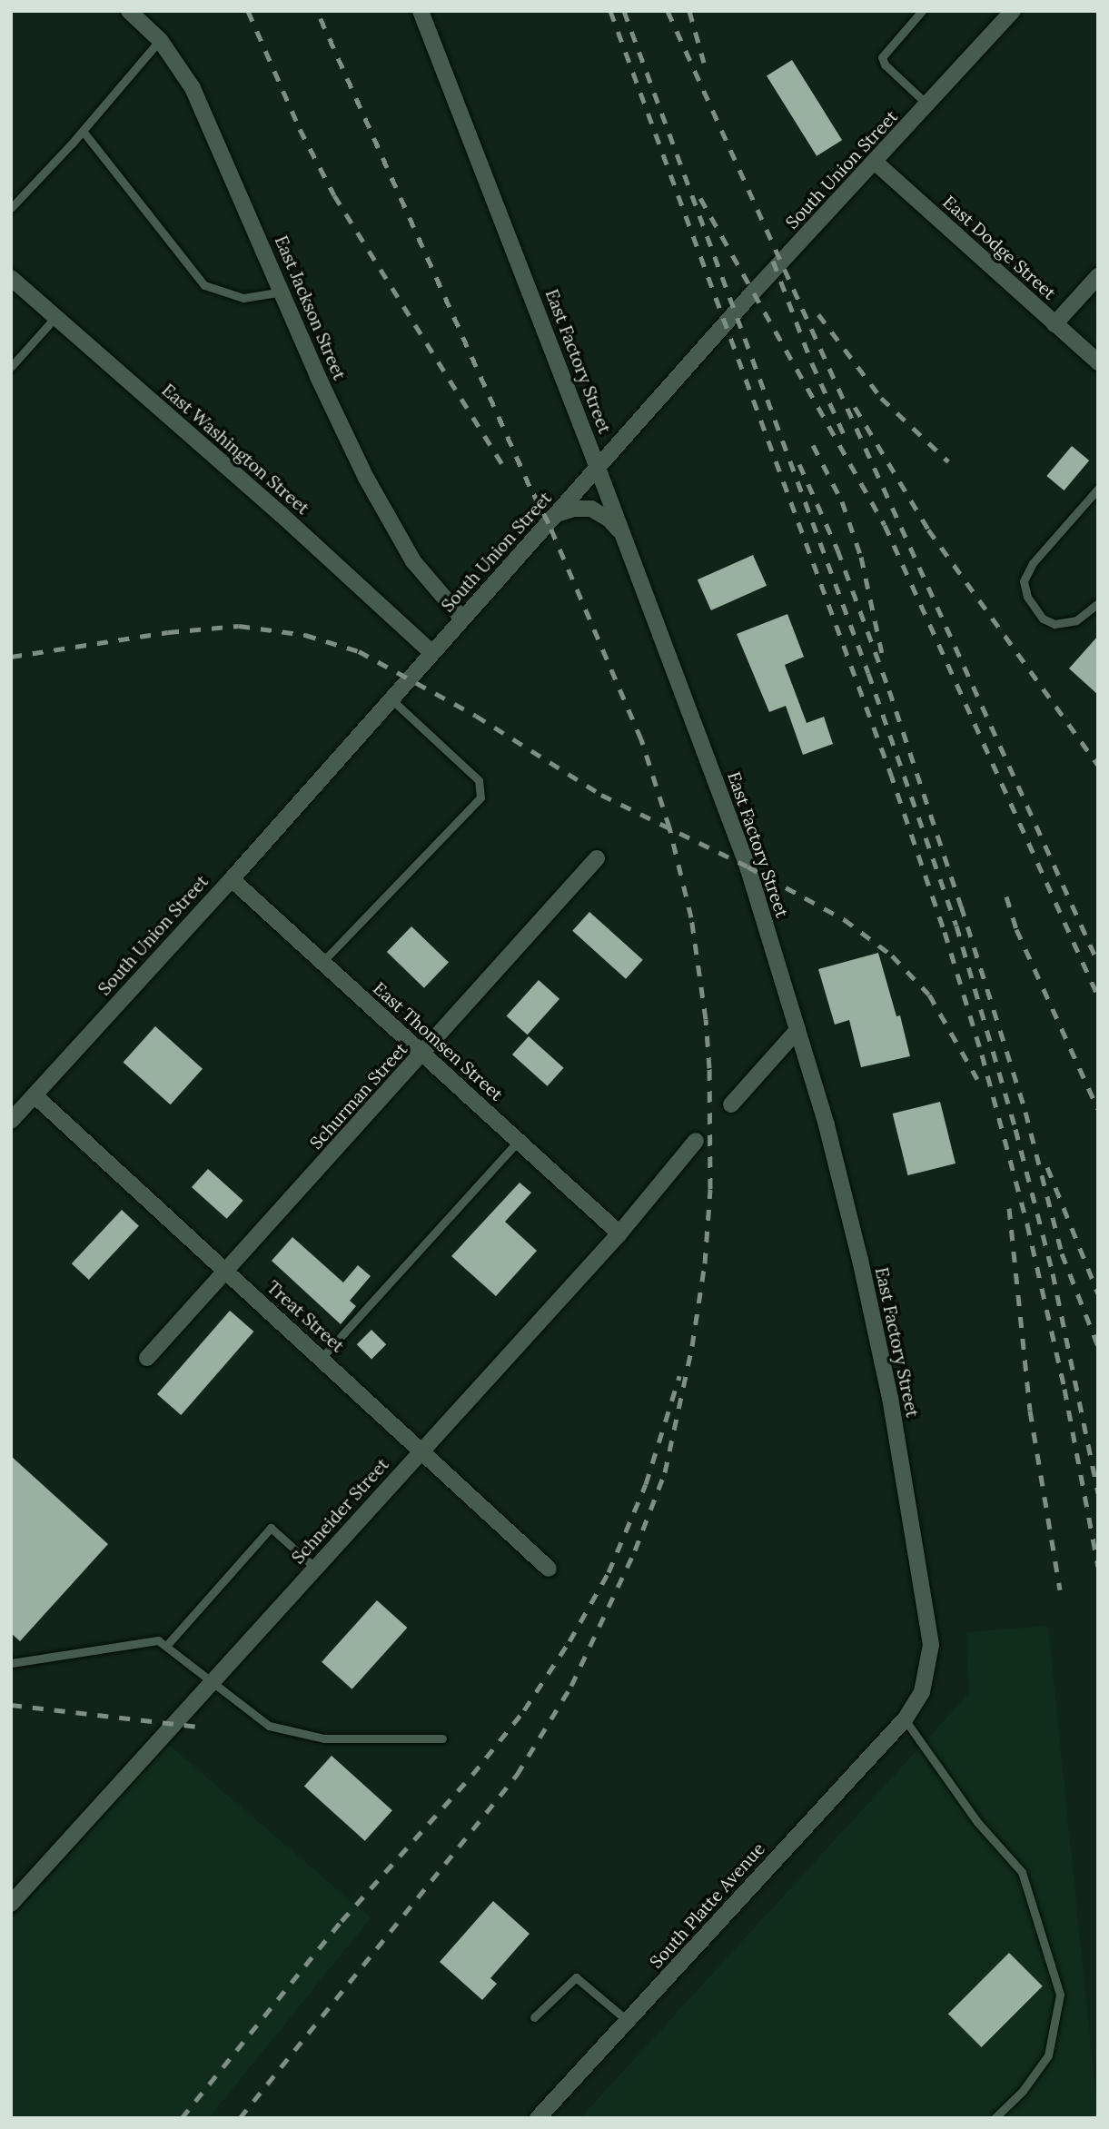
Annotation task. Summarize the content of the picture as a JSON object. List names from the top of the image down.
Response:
{
  "streets": {
    "street": [
      "South Union Street",
      "East Dodge Street",
      "East Jackson Street",
      "East Factory Street",
      "East Washington Street",
      "East Thomsen Street",
      "Schurman Street",
      "Treat Street",
      "Schneider Street",
      "South Platte Avenue"
    ]
  },
  "crossings": [
    ["South Union Street", "East Dodge Street"],
    ["South Union Street", "East Jackson Street"],
    ["South Union Street", "East Factory Street"],
    ["South Union Street", "East Washington Street"],
    ["South Union Street", "East Thomsen Street"],
    ["South Union Street", "Treat Street"],
    ["East Factory Street", "South Platte Avenue"],
    ["East Thomsen Street", "Schurman Street"],
    ["East Thomsen Street", "Schneider Street"],
    ["Schurman Street", "Treat Street"],
    ["Treat Street", "Schneider Street"]
  ]
}
